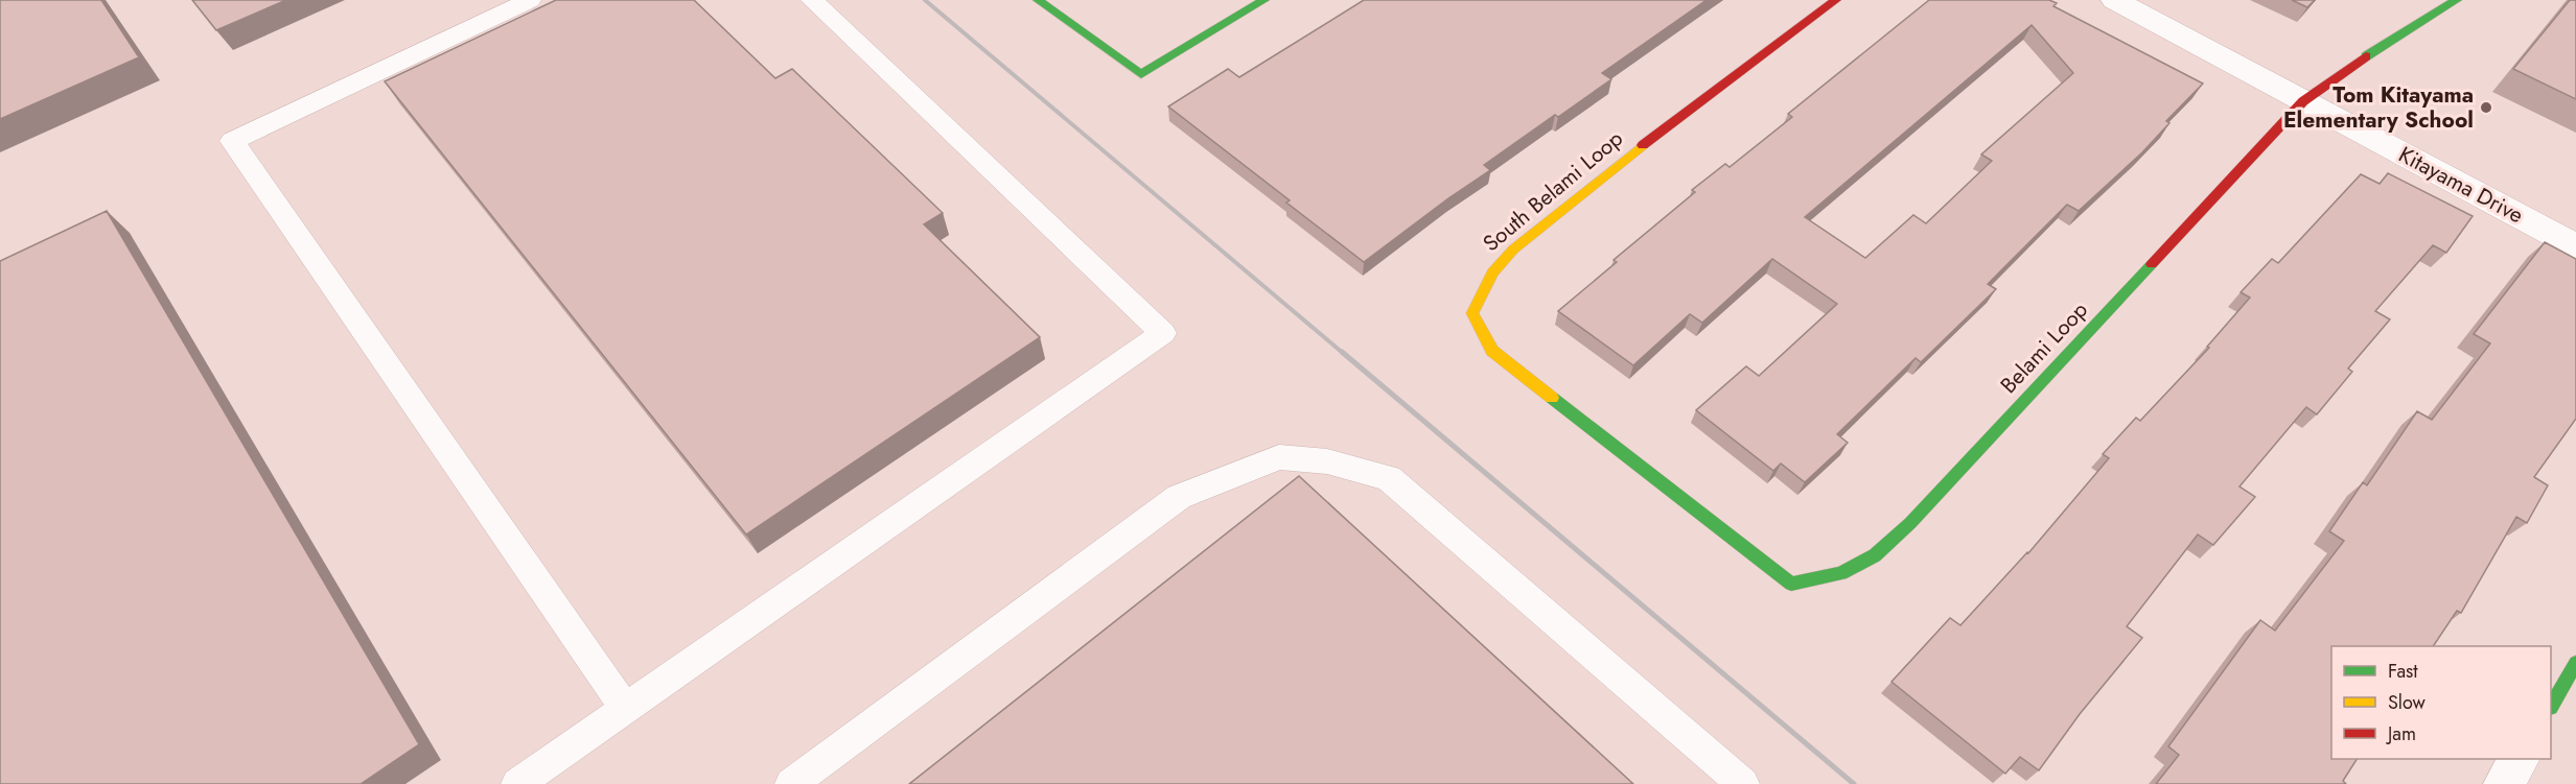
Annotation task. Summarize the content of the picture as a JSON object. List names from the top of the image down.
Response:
{
  "streets": {
    "street": ["Kitayama Drive", "South Belami Loop", "Belami Loop"]
  },
  "crossings": [
    ["Kitayama Drive", "Belami Loop"],
    ["South Belami Loop", "Belami Loop"]
  ],
  "places": ["Tom Kitayama Elementary School"],
  "legend": ["Fast", "Slow", "Jam"]
}
